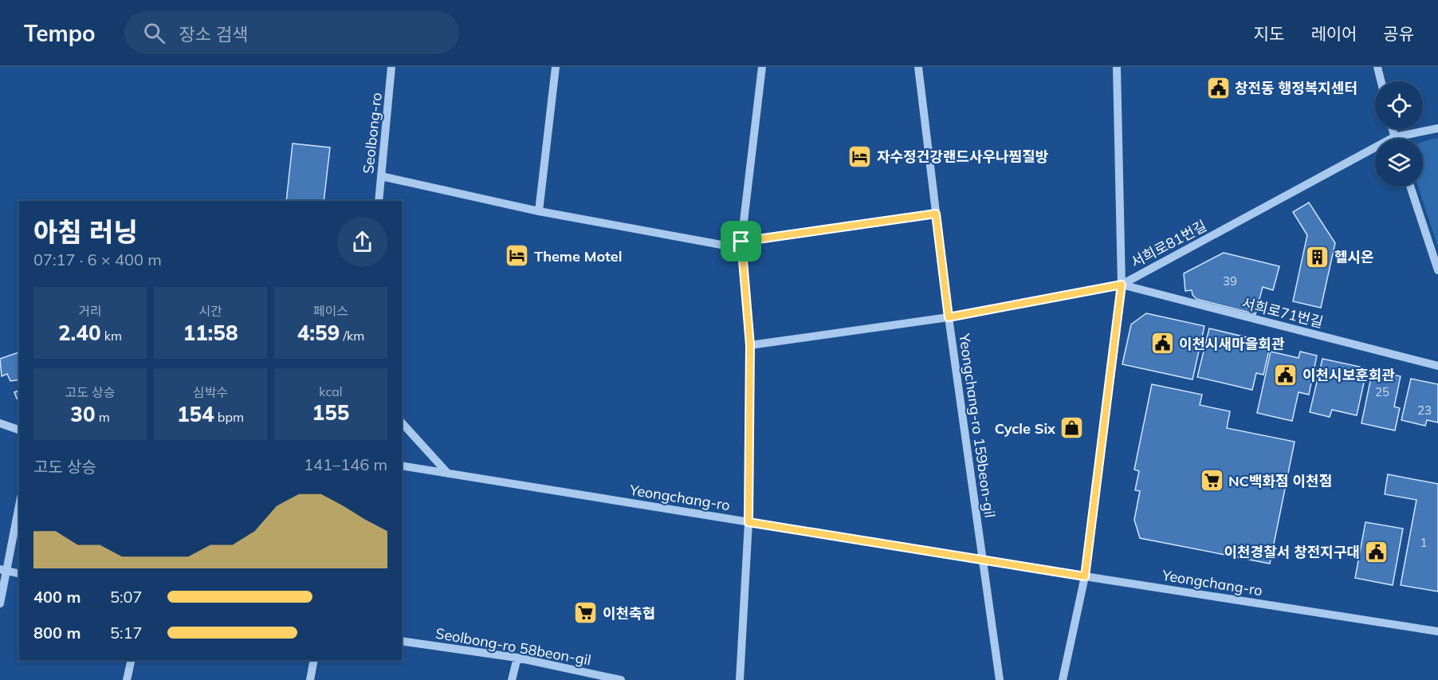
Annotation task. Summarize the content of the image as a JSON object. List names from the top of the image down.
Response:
{
  "streets": {
    "street": [
      "Seolbong-ro",
      "서희로81번길",
      "서희로71번길",
      "Yeongchang-ro 159beon-gil",
      "Yeongchang-ro",
      "Seolbong-ro 58beon-gil"
    ]
  },
  "crossings": [
    ["서희로81번길", "서희로71번길"],
    ["서희로81번길", "Yeongchang-ro 159beon-gil"],
    ["Yeongchang-ro 159beon-gil", "Yeongchang-ro"]
  ],
  "places": {
    "public building": [
      "창전동 행정복지센터",
      "이천시새마을회관",
      "이천시보훈회관",
      "이천경찰서 창전지구대"
    ],
    "hotel": ["자수정건강랜드사우나찜질방", "Theme Motel"],
    "building": ["헬시온"],
    "shop": ["Cycle Six"],
    "supermarket": ["NC백화점 이천점", "이천축협"]
  },
  "house_numbers": [
    "39",
    "25",
    "23",
    "1"
  ],
  "page": {
    "header": "Tempo",
    "search": "장소 검색",
    "nav": ["지도", "레이어", "공유"],
    "heading": ["아침 러닝", "07:17 · 6 × 400 m"],
    "stats": [
      ["거리", "2.40 km"],
      ["시간", "11:58"],
      ["페이스", "4:59 /km"],
      ["고도 상승", "30 m"],
      ["심박수", "154 bpm"],
      ["kcal", "155"]
    ],
    "chart": ["고도 상승", "141–146 m"],
    "list": [
      {
        "name": "400 m",
        "note": "5:07"
      },
      {
        "name": "800 m",
        "note": "5:17"
      }
    ]
  }
}
